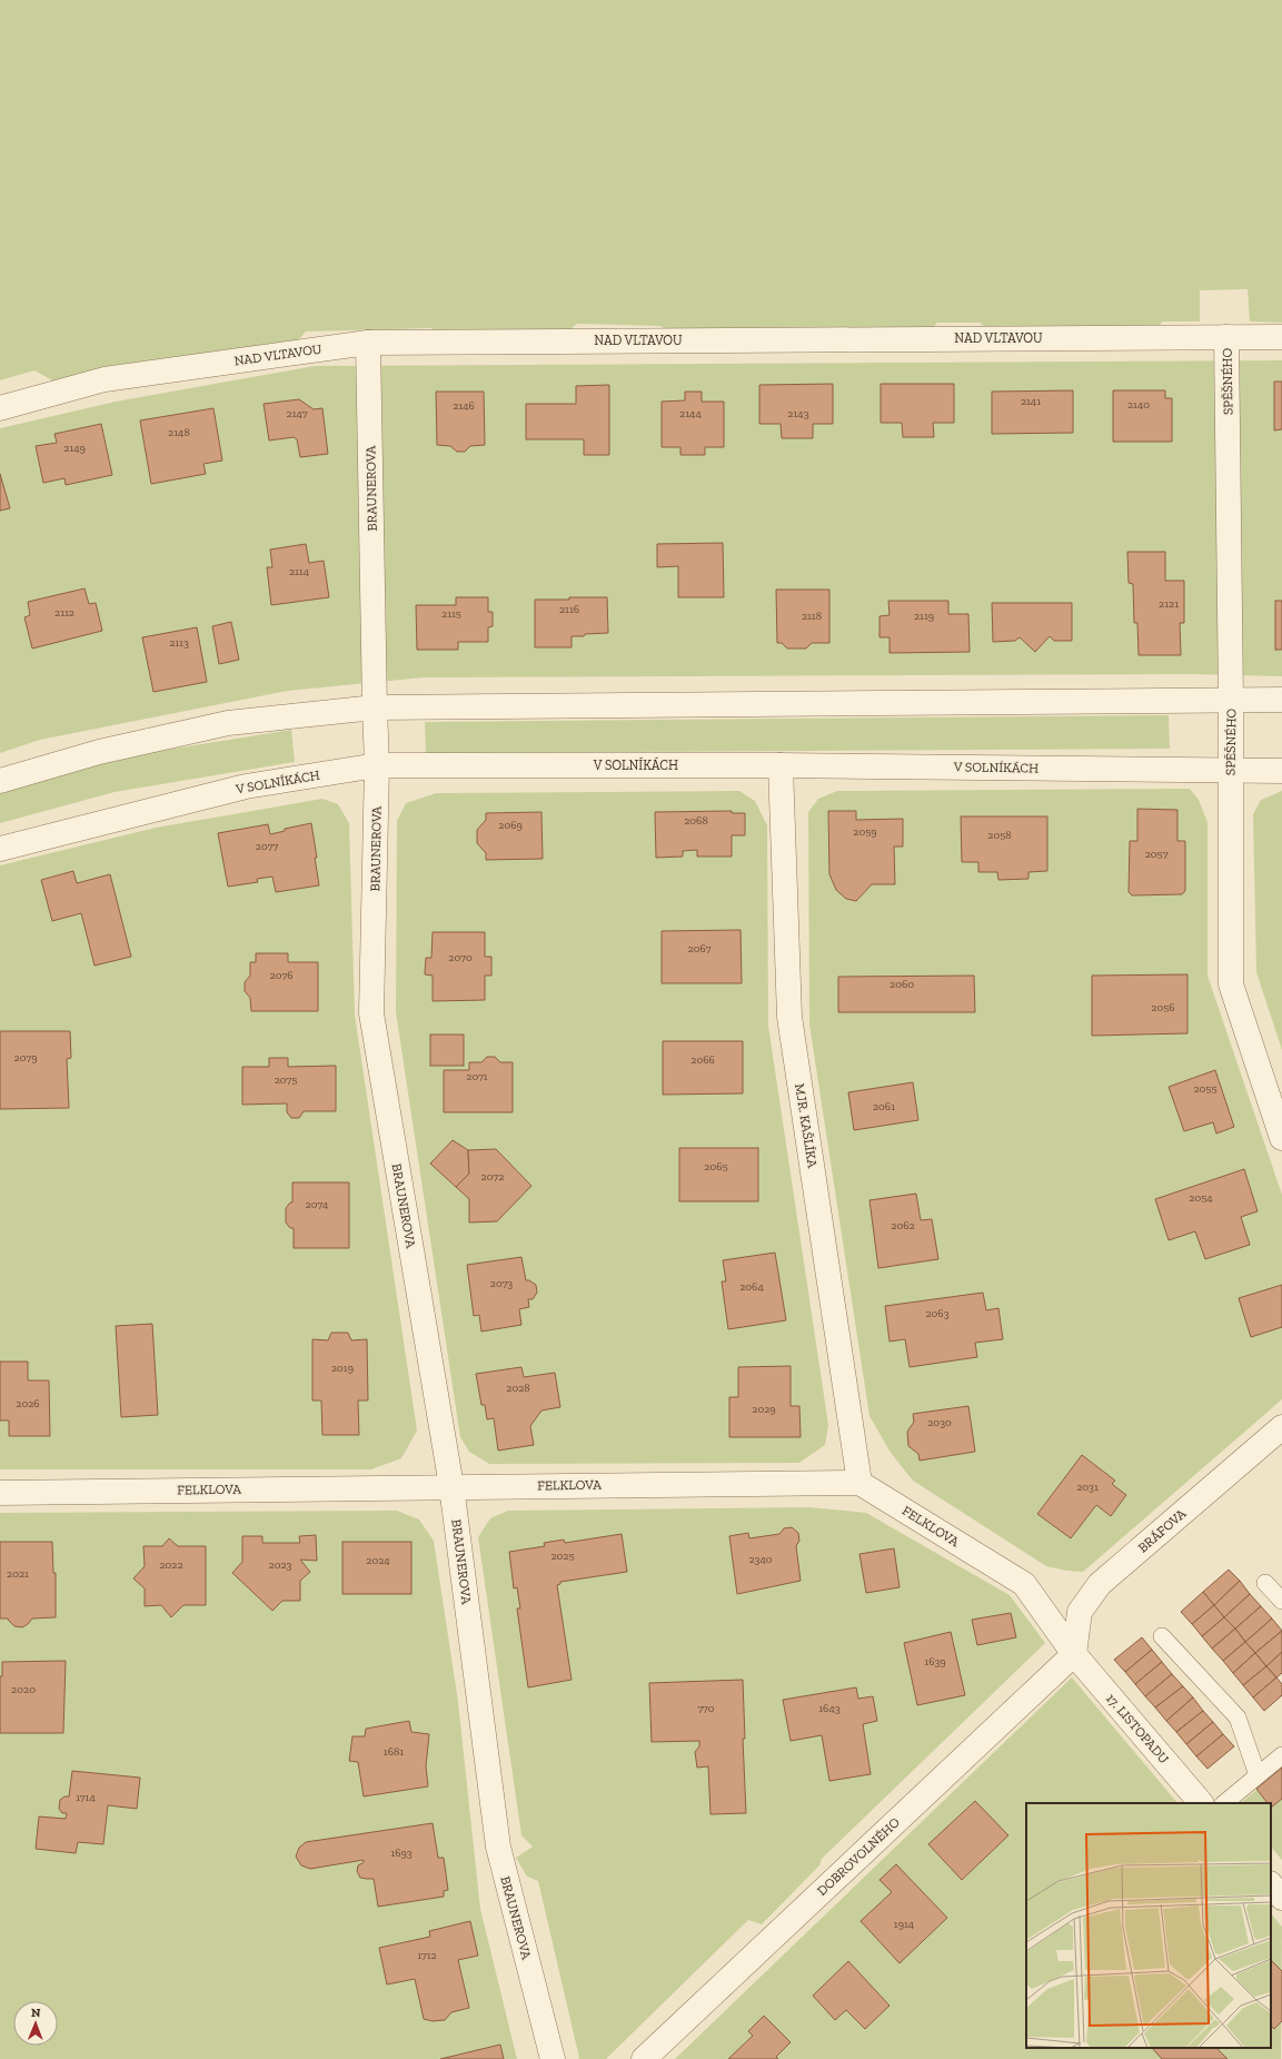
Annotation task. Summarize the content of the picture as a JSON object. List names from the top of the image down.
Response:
{
  "streets": {
    "street": [
      "NAD VLTAVOU",
      "SPĚŠNÉHO",
      "BRAUNEROVA",
      "V SOLNÍKÁCH",
      "MJR. KAŠLÍKA",
      "FELKLOVA",
      "BRÁFOVA",
      "17. LISTOPADU",
      "DOBROVOLNÉHO"
    ]
  },
  "crossings": [
    ["NAD VLTAVOU", "SPĚŠNÉHO"],
    ["NAD VLTAVOU", "BRAUNEROVA"],
    ["SPĚŠNÉHO", "V SOLNÍKÁCH"],
    ["BRAUNEROVA", "V SOLNÍKÁCH"],
    ["BRAUNEROVA", "FELKLOVA"],
    ["V SOLNÍKÁCH", "MJR. KAŠLÍKA"],
    ["MJR. KAŠLÍKA", "FELKLOVA"],
    ["FELKLOVA", "BRÁFOVA"],
    ["FELKLOVA", "17. LISTOPADU"],
    ["FELKLOVA", "DOBROVOLNÉHO"],
    ["BRÁFOVA", "17. LISTOPADU"],
    ["BRÁFOVA", "DOBROVOLNÉHO"],
    ["17. LISTOPADU", "DOBROVOLNÉHO"]
  ],
  "house_numbers": [
    "2141",
    "2140",
    "2146",
    "2147",
    "2144",
    "2143",
    "2148",
    "2149",
    "2114",
    "2121",
    "2116",
    "2112",
    "2115",
    "2118",
    "2119",
    "2113",
    "2068",
    "2069",
    "2059",
    "2058",
    "2077",
    "2057",
    "2067",
    "2070",
    "2076",
    "2060",
    "2056",
    "2079",
    "2066",
    "2071",
    "2075",
    "2055",
    "2061",
    "2065",
    "2072",
    "2054",
    "2074",
    "2062",
    "2073",
    "2064",
    "2063",
    "2019",
    "2028",
    "2026",
    "2029",
    "2030",
    "2031",
    "2025",
    "2340",
    "2024",
    "2022",
    "2023",
    "2021",
    "1639",
    "2020",
    "770",
    "1643",
    "1681",
    "1714",
    "1693",
    "1914",
    "1712"
  ],
  "north": "top"
}
